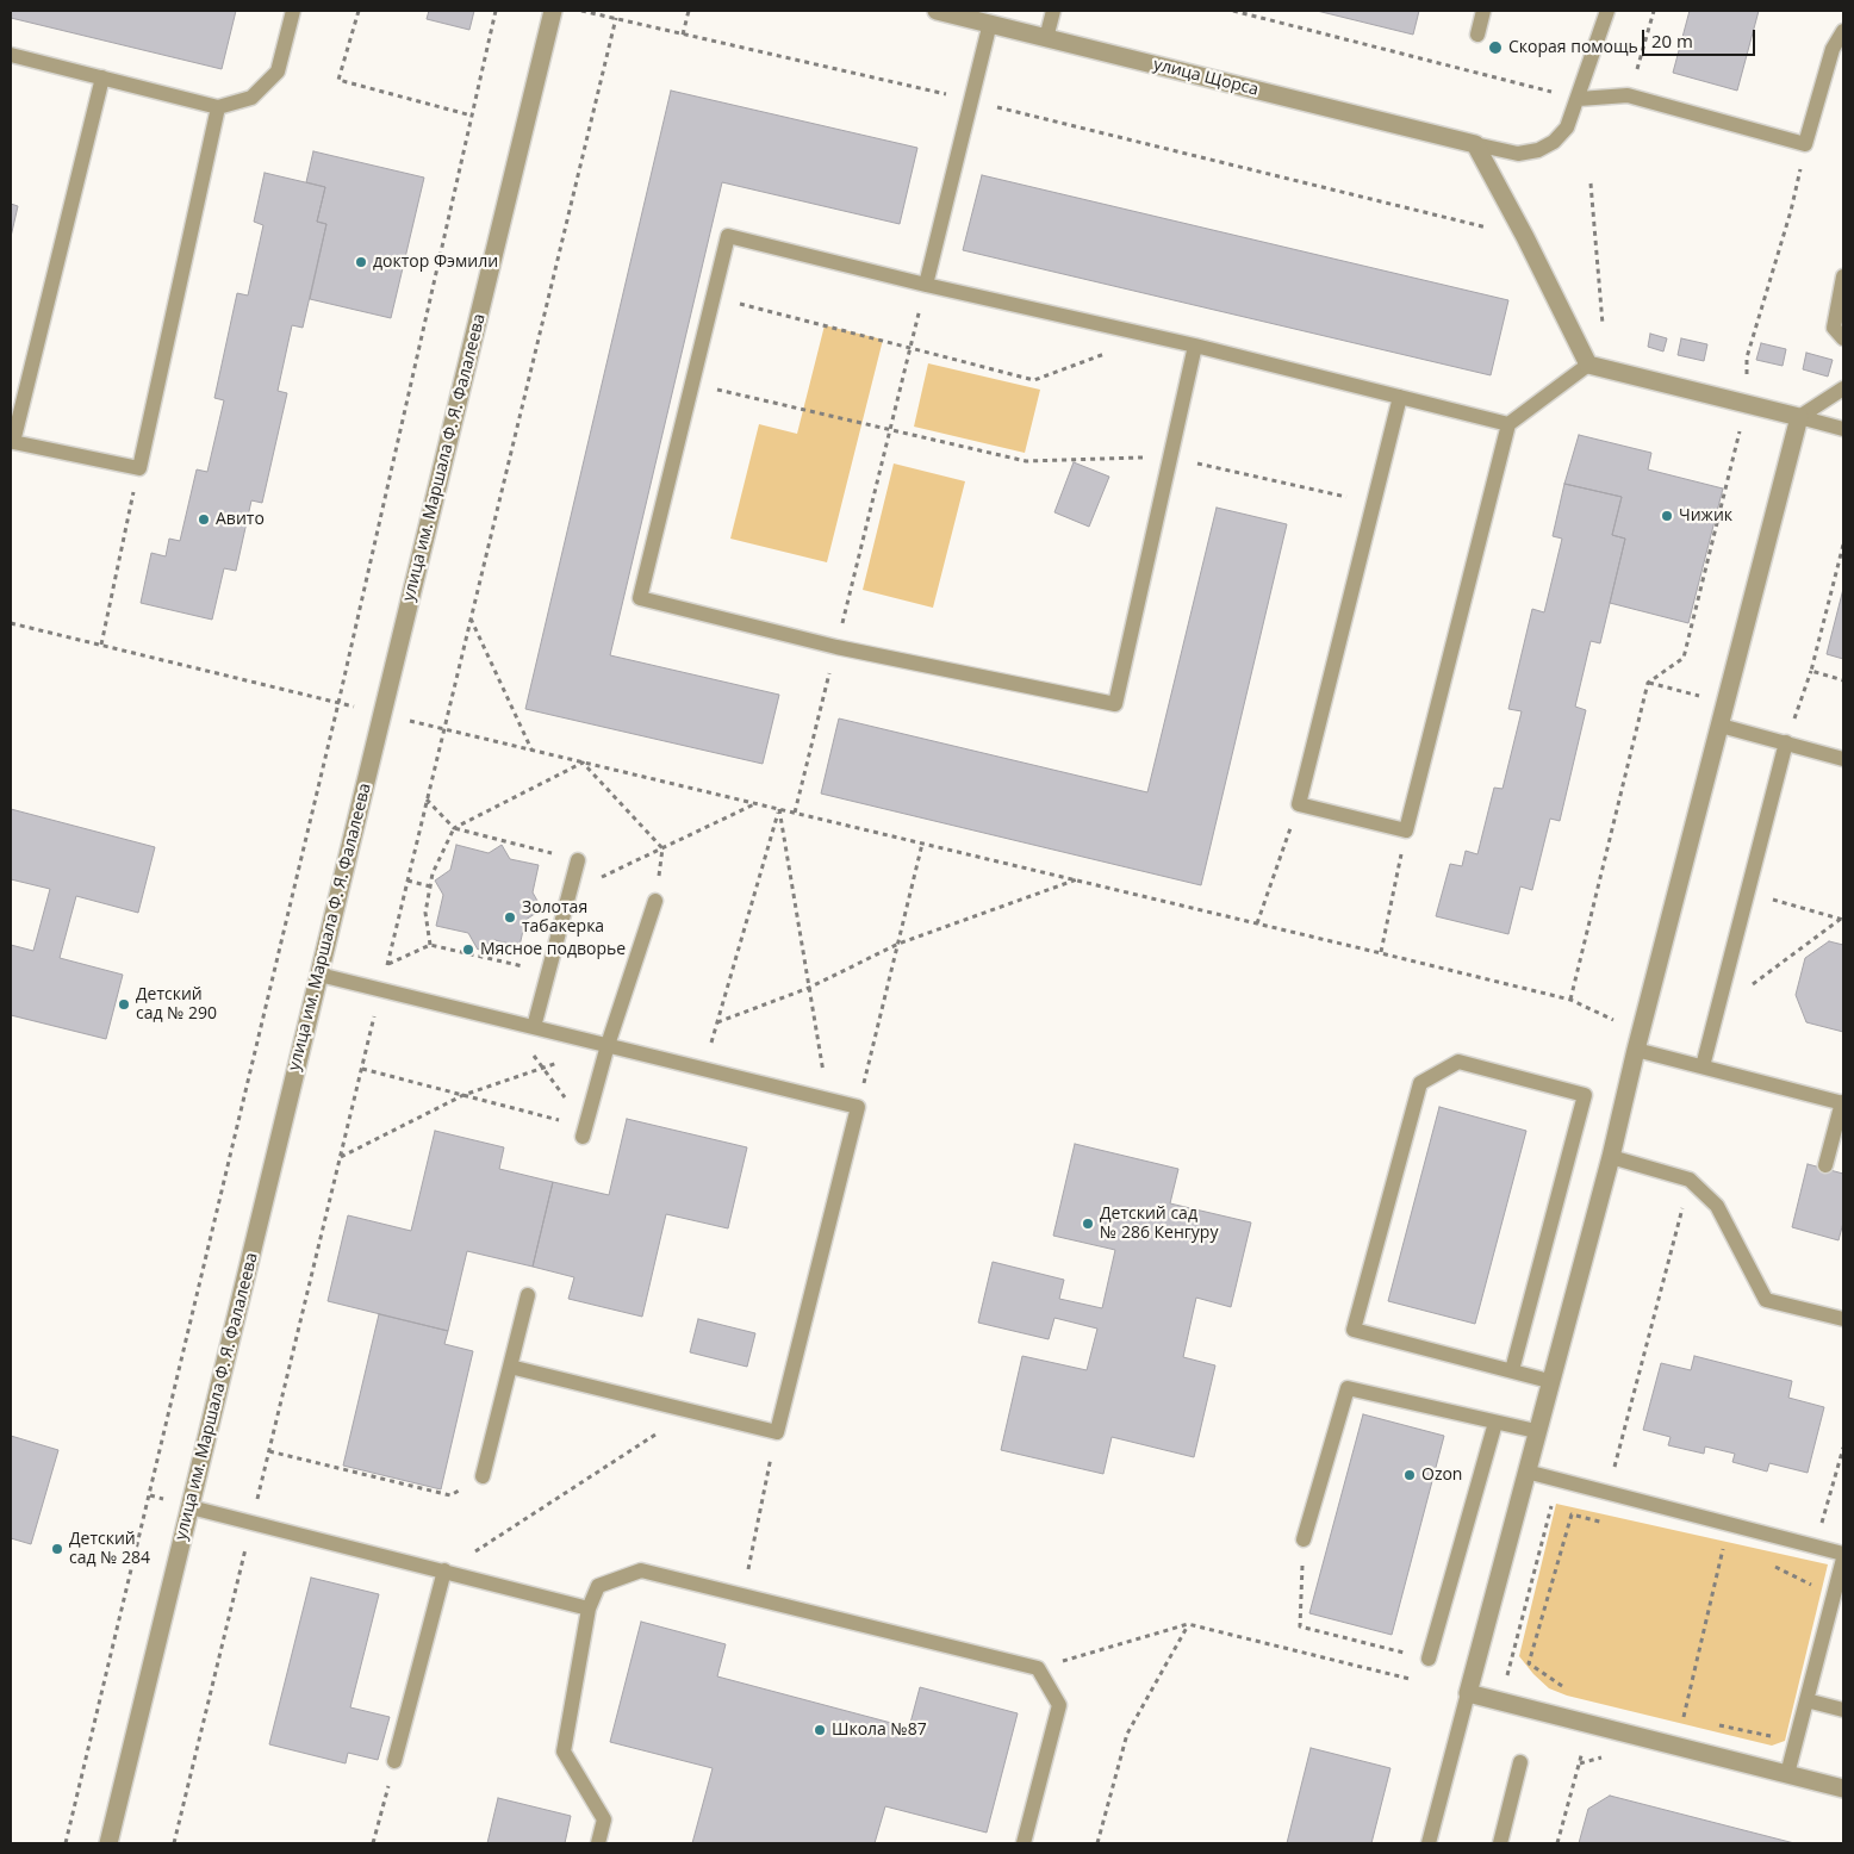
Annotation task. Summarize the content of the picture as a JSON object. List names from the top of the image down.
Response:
{
  "streets": {
    "street": ["улица Щорса", "улица им. Маршала Ф. Я. Фалалеева"]
  },
  "places": [
    "Скорая помощь",
    "доктор Фэмили",
    "Чижик",
    "Авито",
    "Золотая табакерка",
    "Мясное подворье",
    "Детский сад № 290",
    "Детский сад № 286 Кенгуру",
    "Ozon",
    "Детский сад № 284",
    "Школа №87"
  ],
  "scale_bar": "20 m"
}
